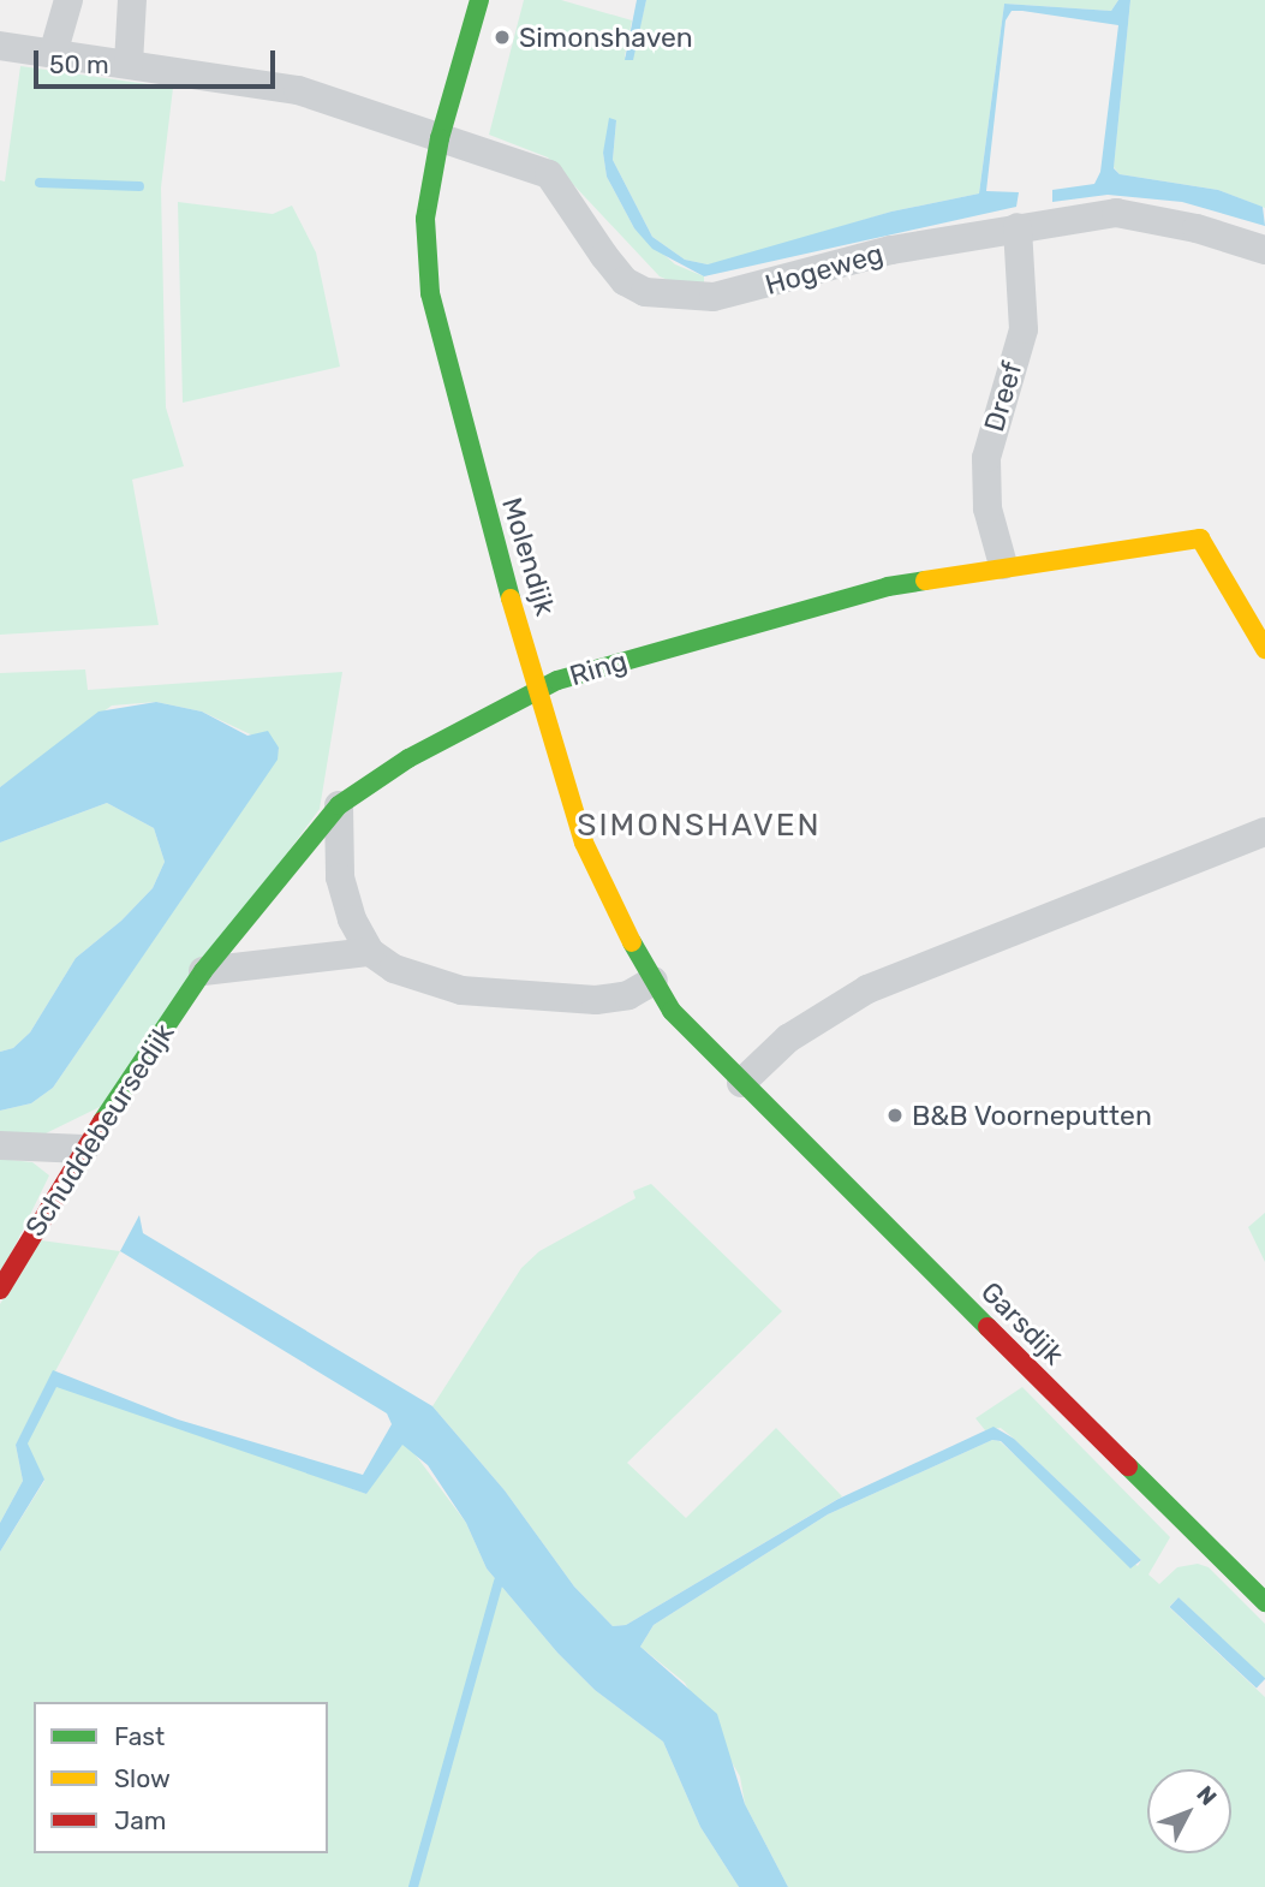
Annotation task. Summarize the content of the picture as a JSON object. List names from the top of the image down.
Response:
{
  "streets": {
    "main road": [
      "Molendijk",
      "Ring",
      "Schuddebeursedijk",
      "Garsdijk"
    ],
    "street": ["Hogeweg", "Dreef"]
  },
  "crossings": [
    ["Hogeweg", "Dreef"],
    ["Hogeweg", "Molendijk"],
    ["Dreef", "Ring"],
    ["Molendijk", "Ring"],
    ["Molendijk", "Garsdijk"],
    ["Ring", "Schuddebeursedijk"]
  ],
  "districts": ["SIMONSHAVEN"],
  "places": ["Simonshaven", "B&B Voorneputten"],
  "legend": ["Fast", "Slow", "Jam"],
  "scale_bar": "50 m",
  "north": "top right"
}
